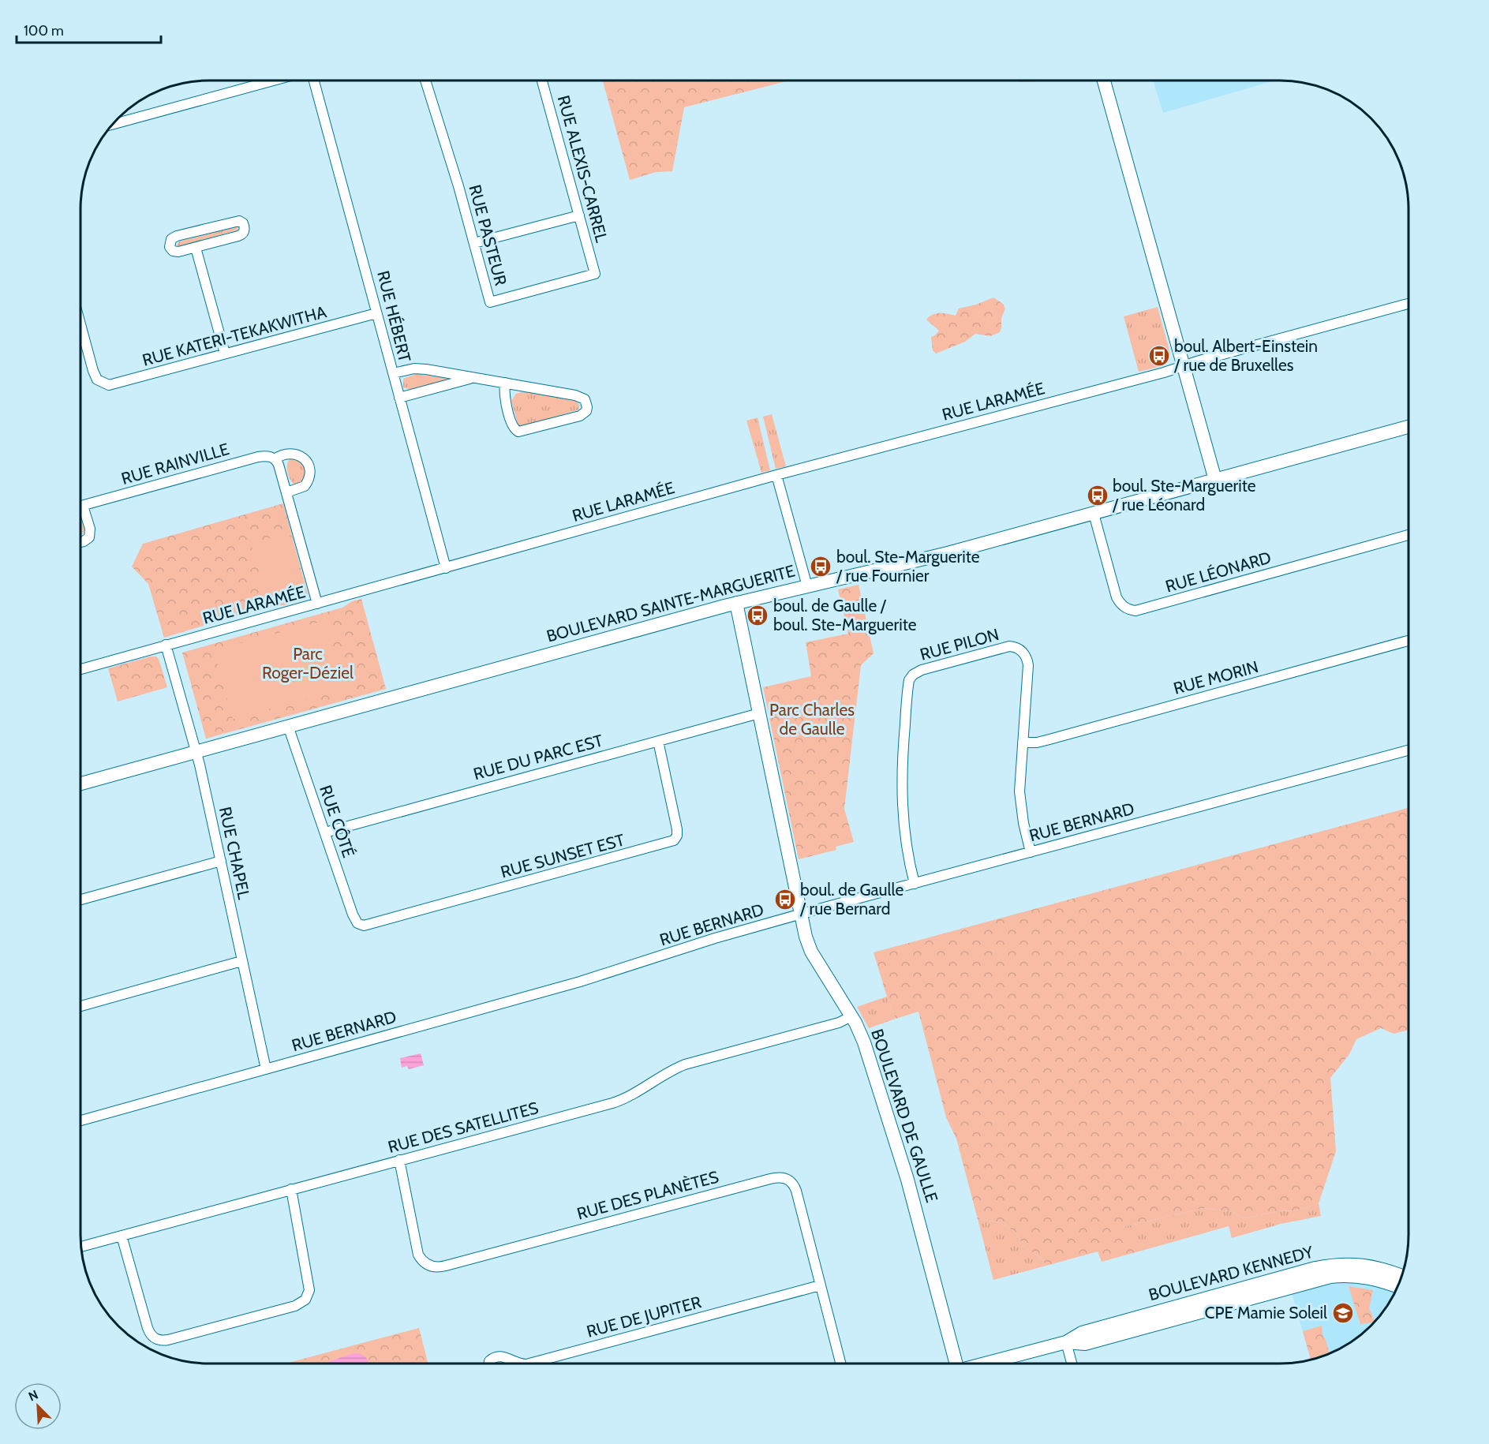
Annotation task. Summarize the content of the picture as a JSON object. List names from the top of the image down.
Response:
{
  "streets": {
    "street": [
      "RUE ALEXIS-CARREL",
      "RUE PASTEUR",
      "RUE HÉBERT",
      "RUE KATERI-TEKAKWITHA",
      "RUE LARAMÉE",
      "RUE RAINVILLE",
      "RUE LÉONARD",
      "BOULEVARD SAINTE-MARGUERITE",
      "RUE PILON",
      "RUE MORIN",
      "RUE DU PARC EST",
      "RUE CÔTÉ",
      "RUE BERNARD",
      "RUE CHAPEL",
      "RUE SUNSET EST",
      "BOULEVARD DE GAULLE",
      "RUE DES SATELLITES",
      "RUE DES PLANÈTES",
      "BOULEVARD KENNEDY",
      "RUE DE JUPITER"
    ]
  },
  "crossings": [
    ["RUE ALEXIS-CARREL", "RUE PASTEUR"],
    ["RUE HÉBERT", "RUE KATERI-TEKAKWITHA"],
    ["RUE HÉBERT", "RUE LARAMÉE"],
    ["RUE LARAMÉE", "RUE CHAPEL"],
    ["RUE LÉONARD", "BOULEVARD SAINTE-MARGUERITE"],
    ["BOULEVARD SAINTE-MARGUERITE", "RUE CÔTÉ"],
    ["BOULEVARD SAINTE-MARGUERITE", "RUE CHAPEL"],
    ["BOULEVARD SAINTE-MARGUERITE", "BOULEVARD DE GAULLE"],
    ["RUE PILON", "RUE MORIN"],
    ["RUE PILON", "RUE BERNARD"],
    ["RUE DU PARC EST", "RUE CÔTÉ"],
    ["RUE DU PARC EST", "RUE SUNSET EST"],
    ["RUE DU PARC EST", "BOULEVARD DE GAULLE"],
    ["RUE CÔTÉ", "RUE SUNSET EST"],
    ["RUE BERNARD", "RUE CHAPEL"],
    ["RUE BERNARD", "BOULEVARD DE GAULLE"],
    ["BOULEVARD DE GAULLE", "RUE DES SATELLITES"],
    ["RUE DES SATELLITES", "RUE DES PLANÈTES"],
    ["RUE DES PLANÈTES", "RUE DE JUPITER"]
  ],
  "parks": ["Parc Roger-Déziel", "Parc Charles de Gaulle"],
  "places": {
    "bus stop": [
      "boul. Albert-Einstein / rue de Bruxelles",
      "boul. Ste-Marguerite / rue Léonard",
      "boul. Ste-Marguerite / rue Fournier",
      "boul. de Gaulle / boul. Ste-Marguerite",
      "boul. de Gaulle / rue Bernard"
    ],
    "school or university": ["CPE Mamie Soleil"]
  },
  "scale_bar": "100 m",
  "north": "top left"
}
